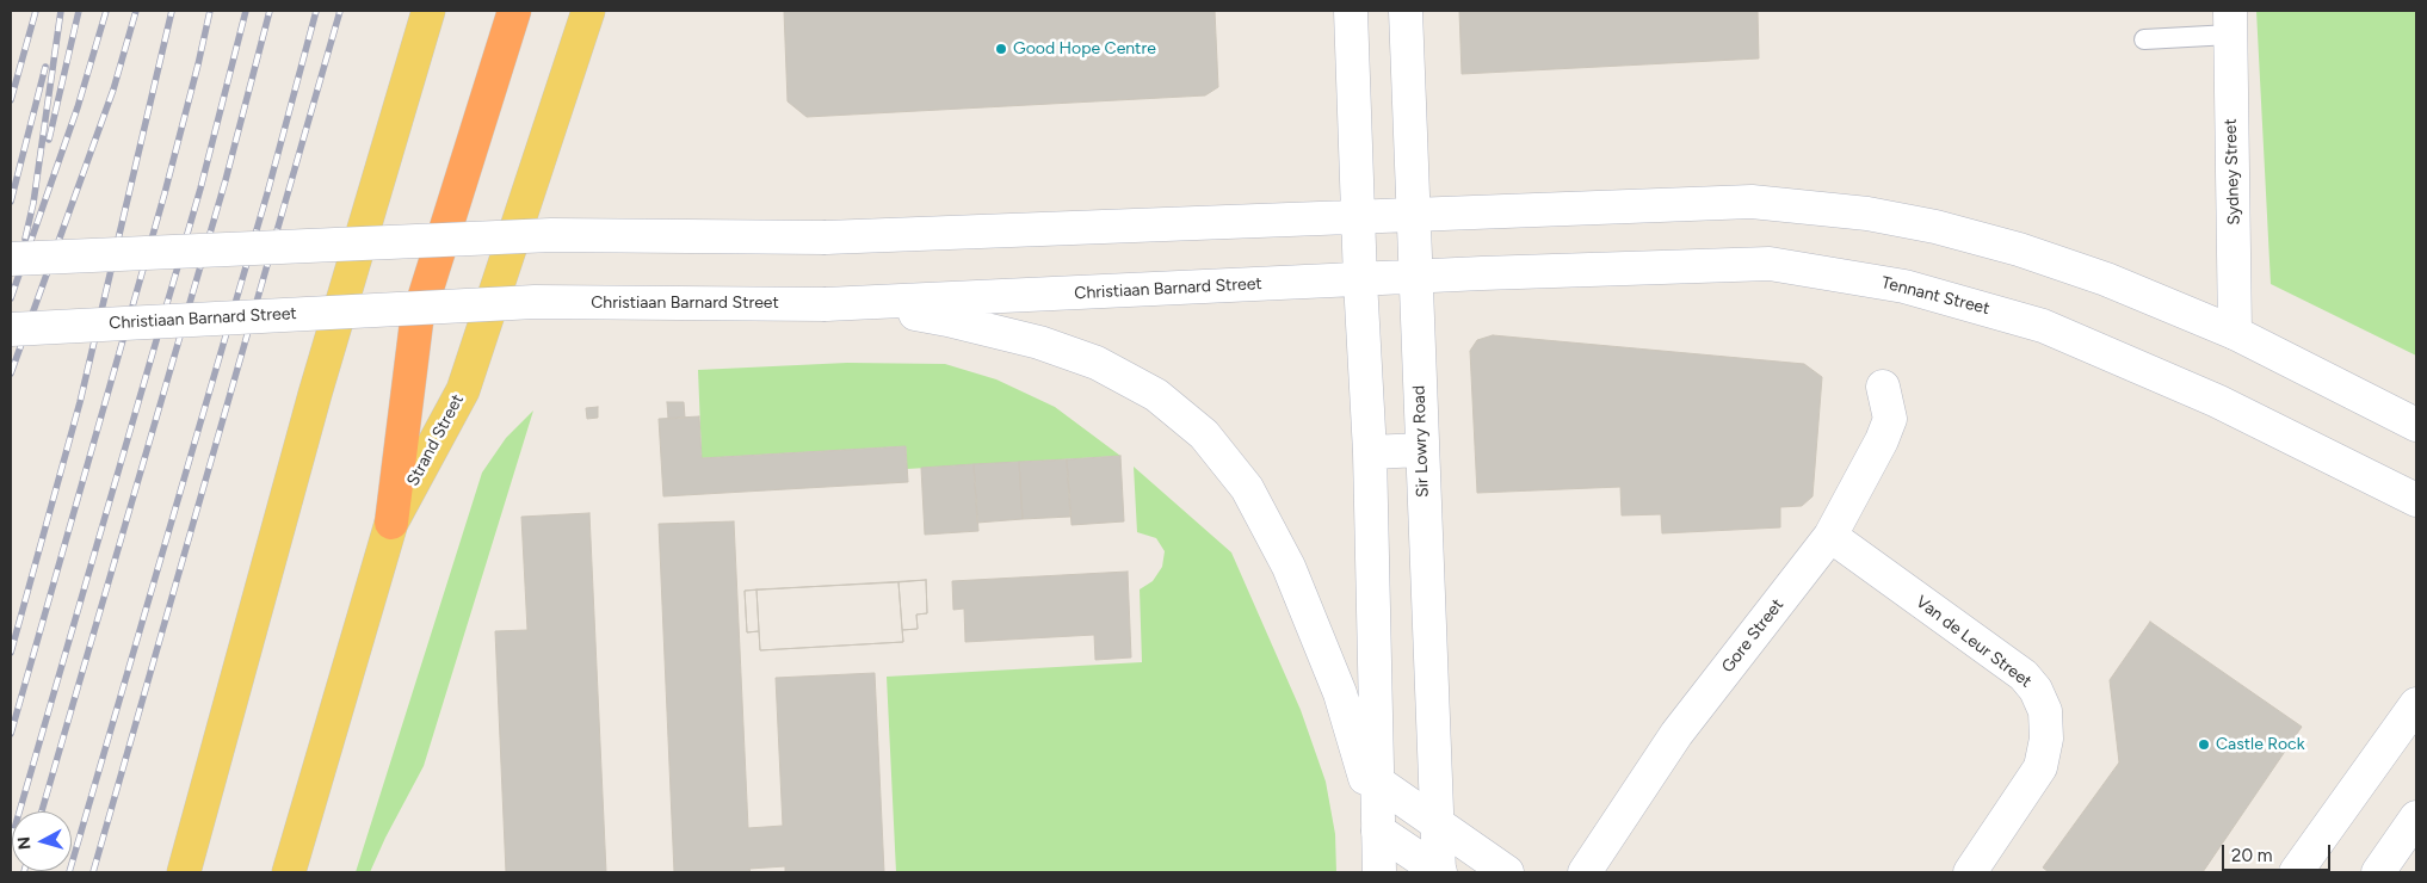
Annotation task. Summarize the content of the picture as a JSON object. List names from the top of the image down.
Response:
{
  "streets": {
    "main road": [
      "Sydney Street",
      "Christiaan Barnard Street",
      "Tennant Street",
      "Strand Street",
      "Sir Lowry Road",
      "Gore Street",
      "Van de Leur Street"
    ]
  },
  "crossings": [
    ["Christiaan Barnard Street", "Tennant Street"],
    ["Tennant Street", "Sir Lowry Road"],
    ["Gore Street", "Van de Leur Street"]
  ],
  "places": ["Good Hope Centre", "Castle Rock"],
  "scale_bar": "20 m",
  "north": "left"
}
